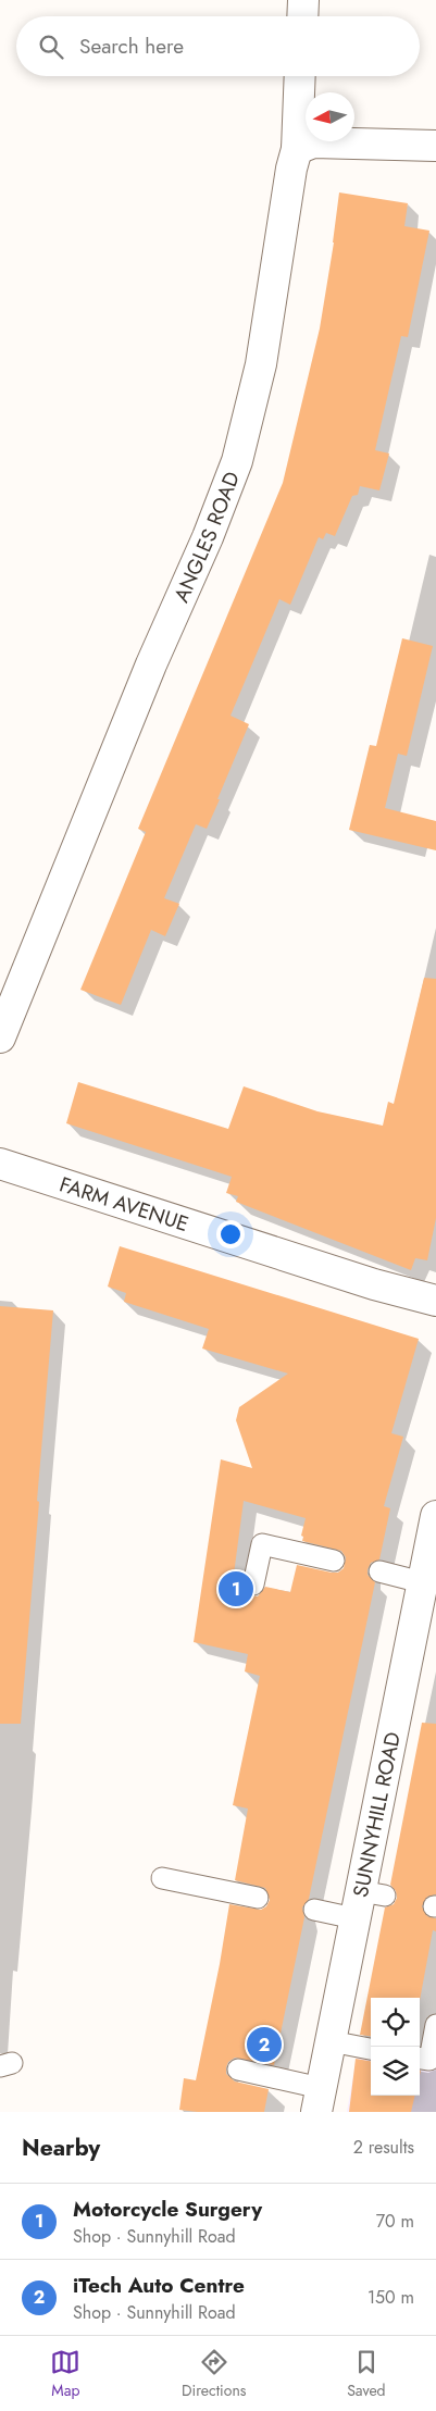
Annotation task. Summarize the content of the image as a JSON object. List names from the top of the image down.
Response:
{
  "streets": {
    "street": ["ANGLES ROAD", "FARM AVENUE", "SUNNYHILL ROAD"]
  },
  "north": "left",
  "page": {
    "search": "Search here",
    "pins": ["1", "2"],
    "heading": ["Nearby", "2 results"],
    "list": [
      {
        "mark": "1",
        "name": "Motorcycle Surgery",
        "note": "Shop · Sunnyhill Road",
        "value": "70 m"
      },
      {
        "mark": "2",
        "name": "iTech Auto Centre",
        "note": "Shop · Sunnyhill Road",
        "value": "150 m"
      }
    ],
    "nav": ["Map", "Directions", "Saved"]
  }
}
